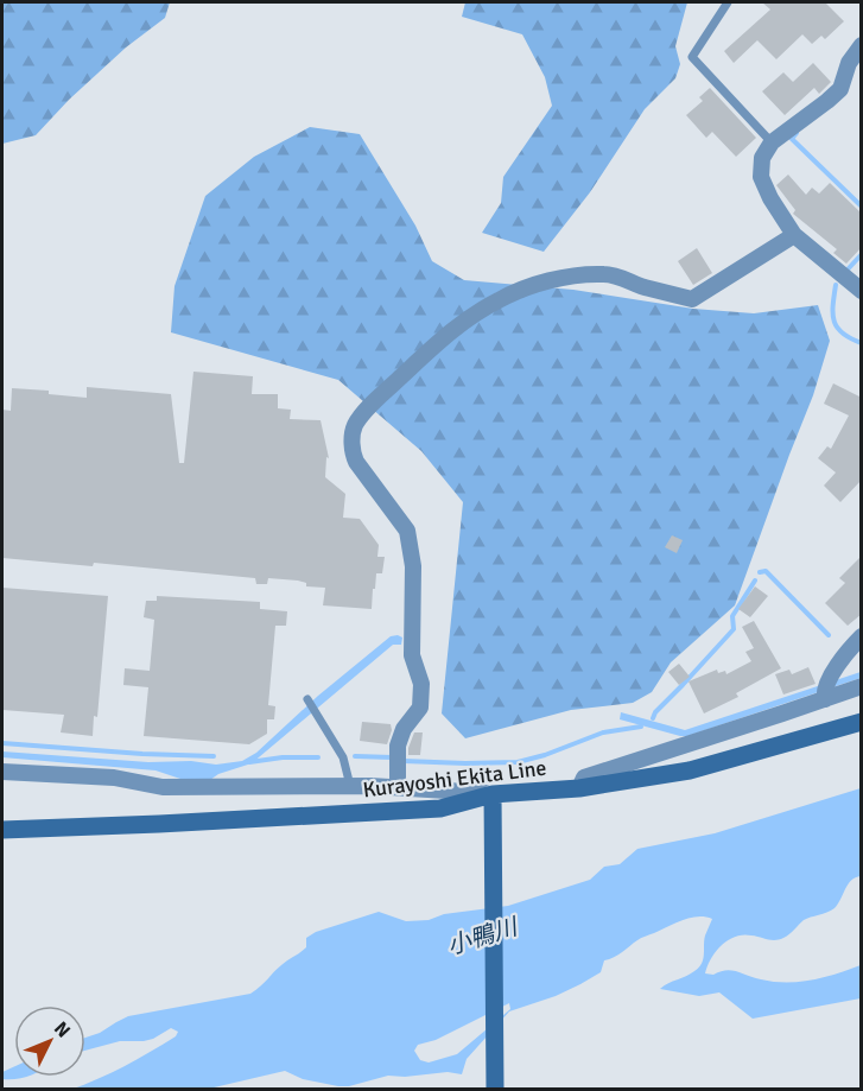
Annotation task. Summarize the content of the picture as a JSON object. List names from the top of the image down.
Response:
{
  "streets": {
    "main road": ["Kurayoshi Ekita Line"]
  },
  "water": ["小鴨川"],
  "north": "top right"
}
